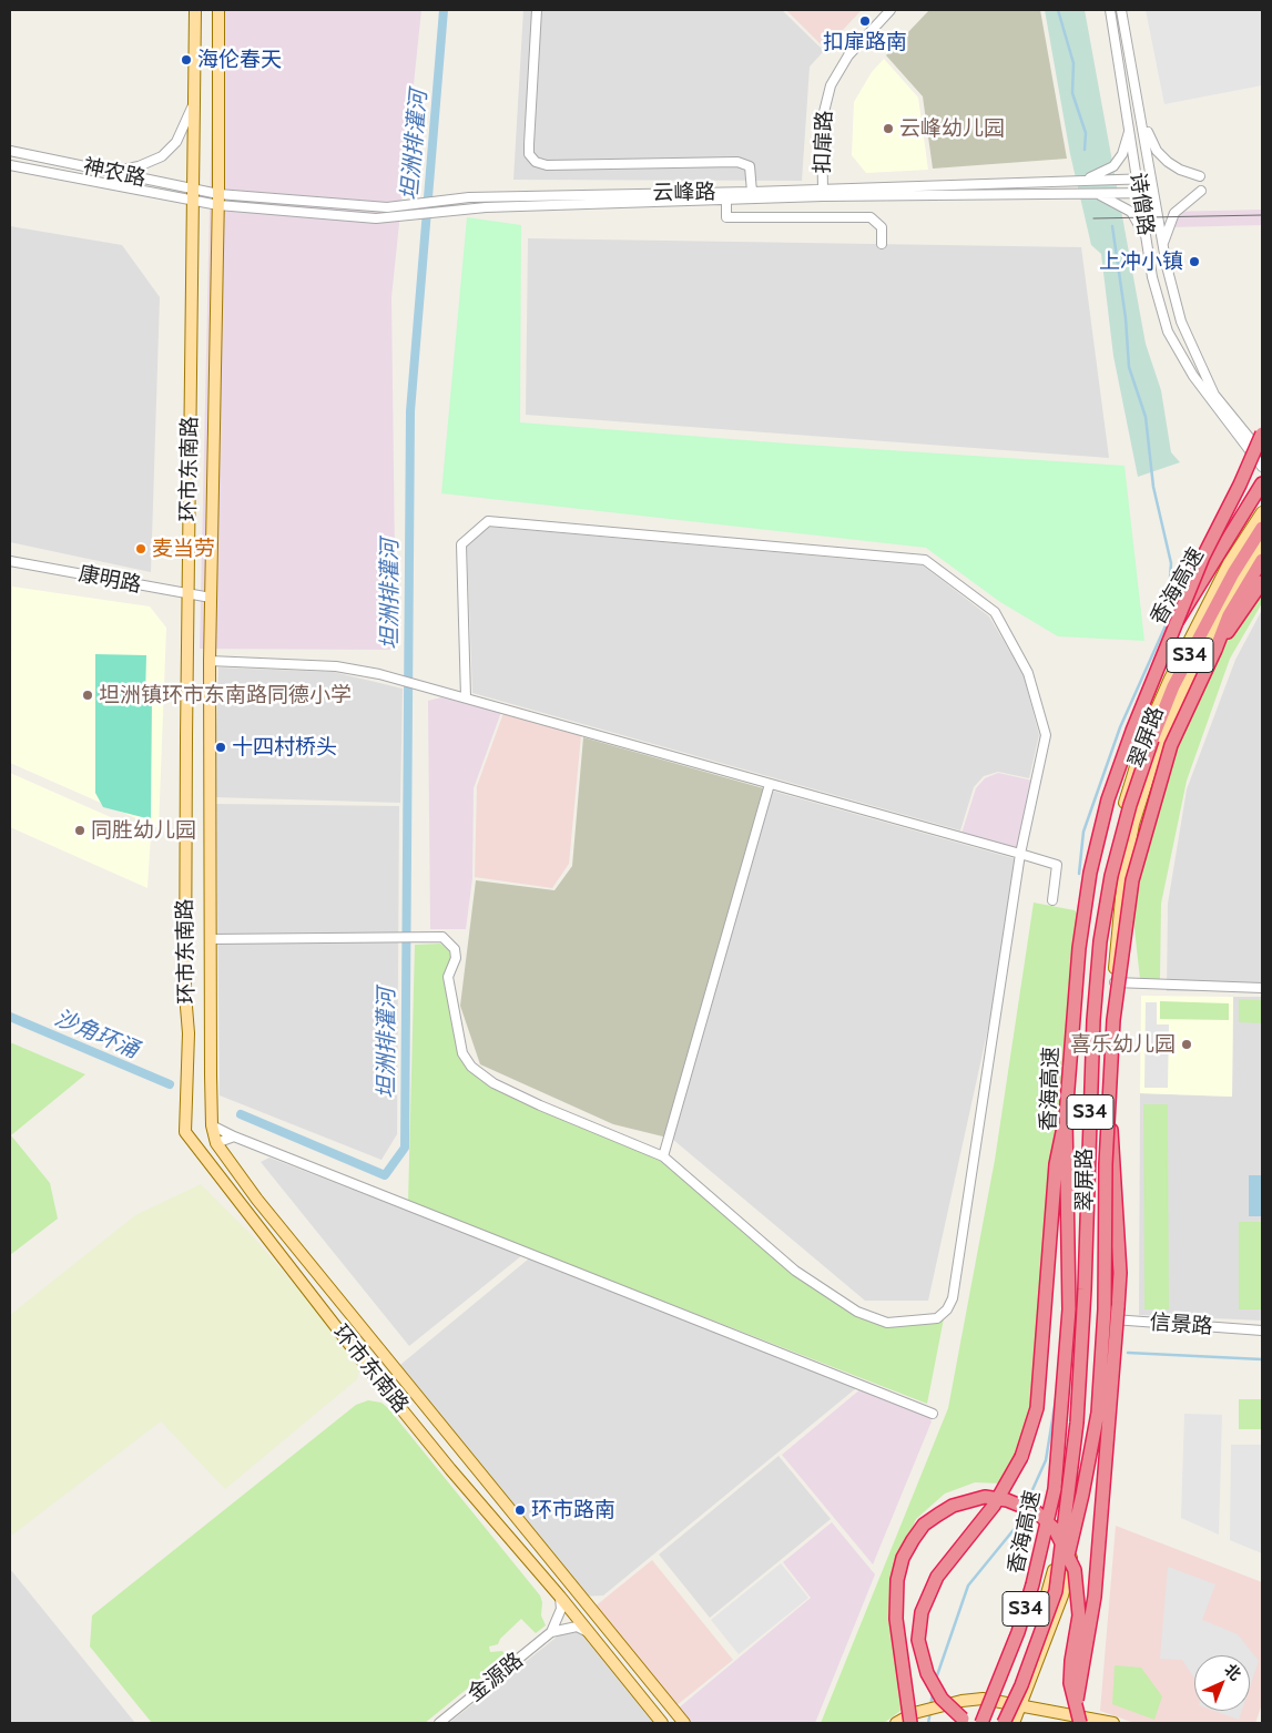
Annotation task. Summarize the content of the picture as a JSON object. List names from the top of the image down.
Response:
{
  "streets": {
    "highway": ["香海高速", "S34"],
    "main road": ["环市东南路", "翠屏路"],
    "street": [
      "扣扉路",
      "神农路",
      "云峰路",
      "诗僧路",
      "康明路",
      "信景路",
      "金源路"
    ]
  },
  "crossings": [
    ["扣扉路", "云峰路"],
    ["神农路", "云峰路"],
    ["神农路", "环市东南路"],
    ["云峰路", "诗僧路"],
    ["云峰路", "环市东南路"],
    ["环市东南路", "康明路"],
    ["翠屏路", "信景路"]
  ],
  "water": ["坦洲排灌河", "沙角环涌"],
  "places": [
    "扣扉路南",
    "海伦春天",
    "云峰幼儿园",
    "上冲小镇",
    "麦当劳",
    "坦洲镇环市东南路同德小学",
    "十四村桥头",
    "同胜幼儿园",
    "喜乐幼儿园",
    "环市路南"
  ],
  "north": "top right"
}
